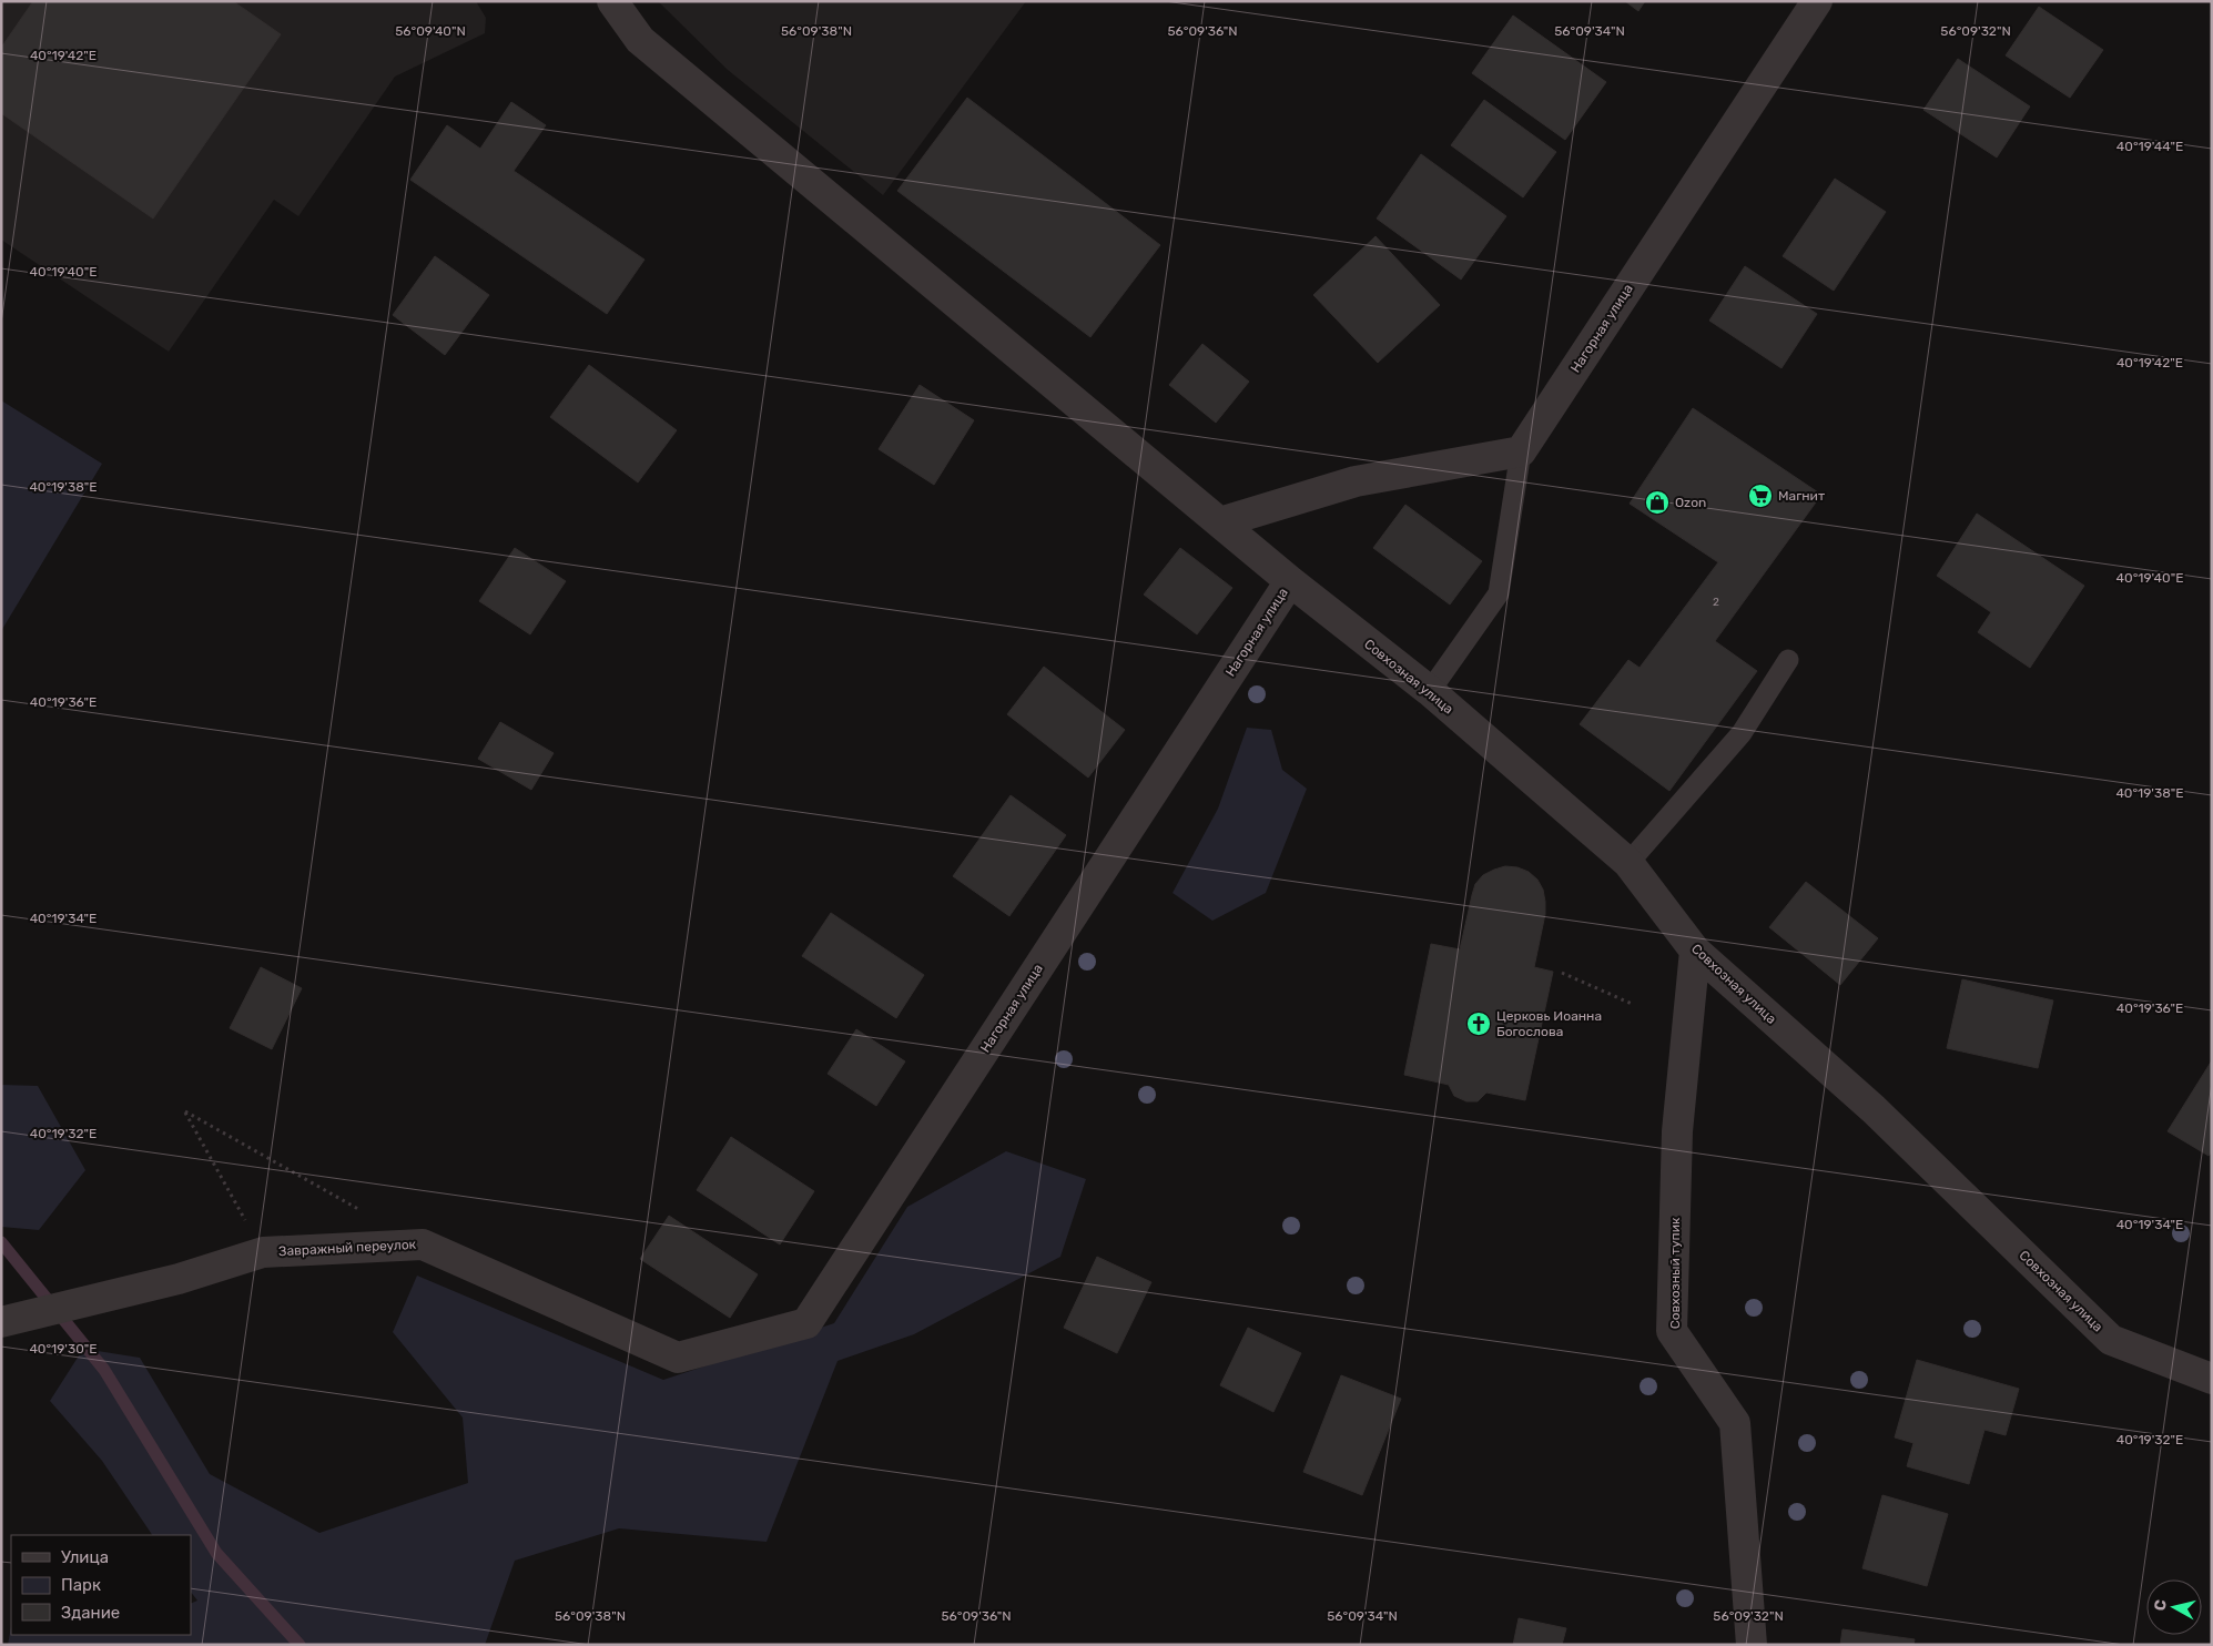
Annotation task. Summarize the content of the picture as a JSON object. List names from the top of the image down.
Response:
{
  "streets": {
    "street": [
      "Нагорная улица",
      "Совхозная улица",
      "Завражный переулок",
      "Совхозный тупик"
    ]
  },
  "crossings": [
    ["Нагорная улица", "Совхозная улица"],
    ["Нагорная улица", "Завражный переулок"],
    ["Совхозная улица", "Совхозный тупик"]
  ],
  "places": {
    "supermarket": ["Магнит"],
    "shop": ["Ozon"],
    "church": ["Церковь Иоанна Богослова"]
  },
  "house_numbers": ["2"],
  "legend": ["Улица", "Парк", "Здание"],
  "north": "left",
  "coordinates": [
    "56°09'40\"N",
    "56°09'38\"N",
    "56°09'36\"N",
    "56°09'34\"N",
    "56°09'32\"N",
    "40°19'42\"E",
    "40°19'44\"E",
    "40°19'40\"E",
    "40°19'38\"E",
    "40°19'36\"E",
    "40°19'34\"E",
    "40°19'32\"E",
    "40°19'30\"E"
  ]
}
